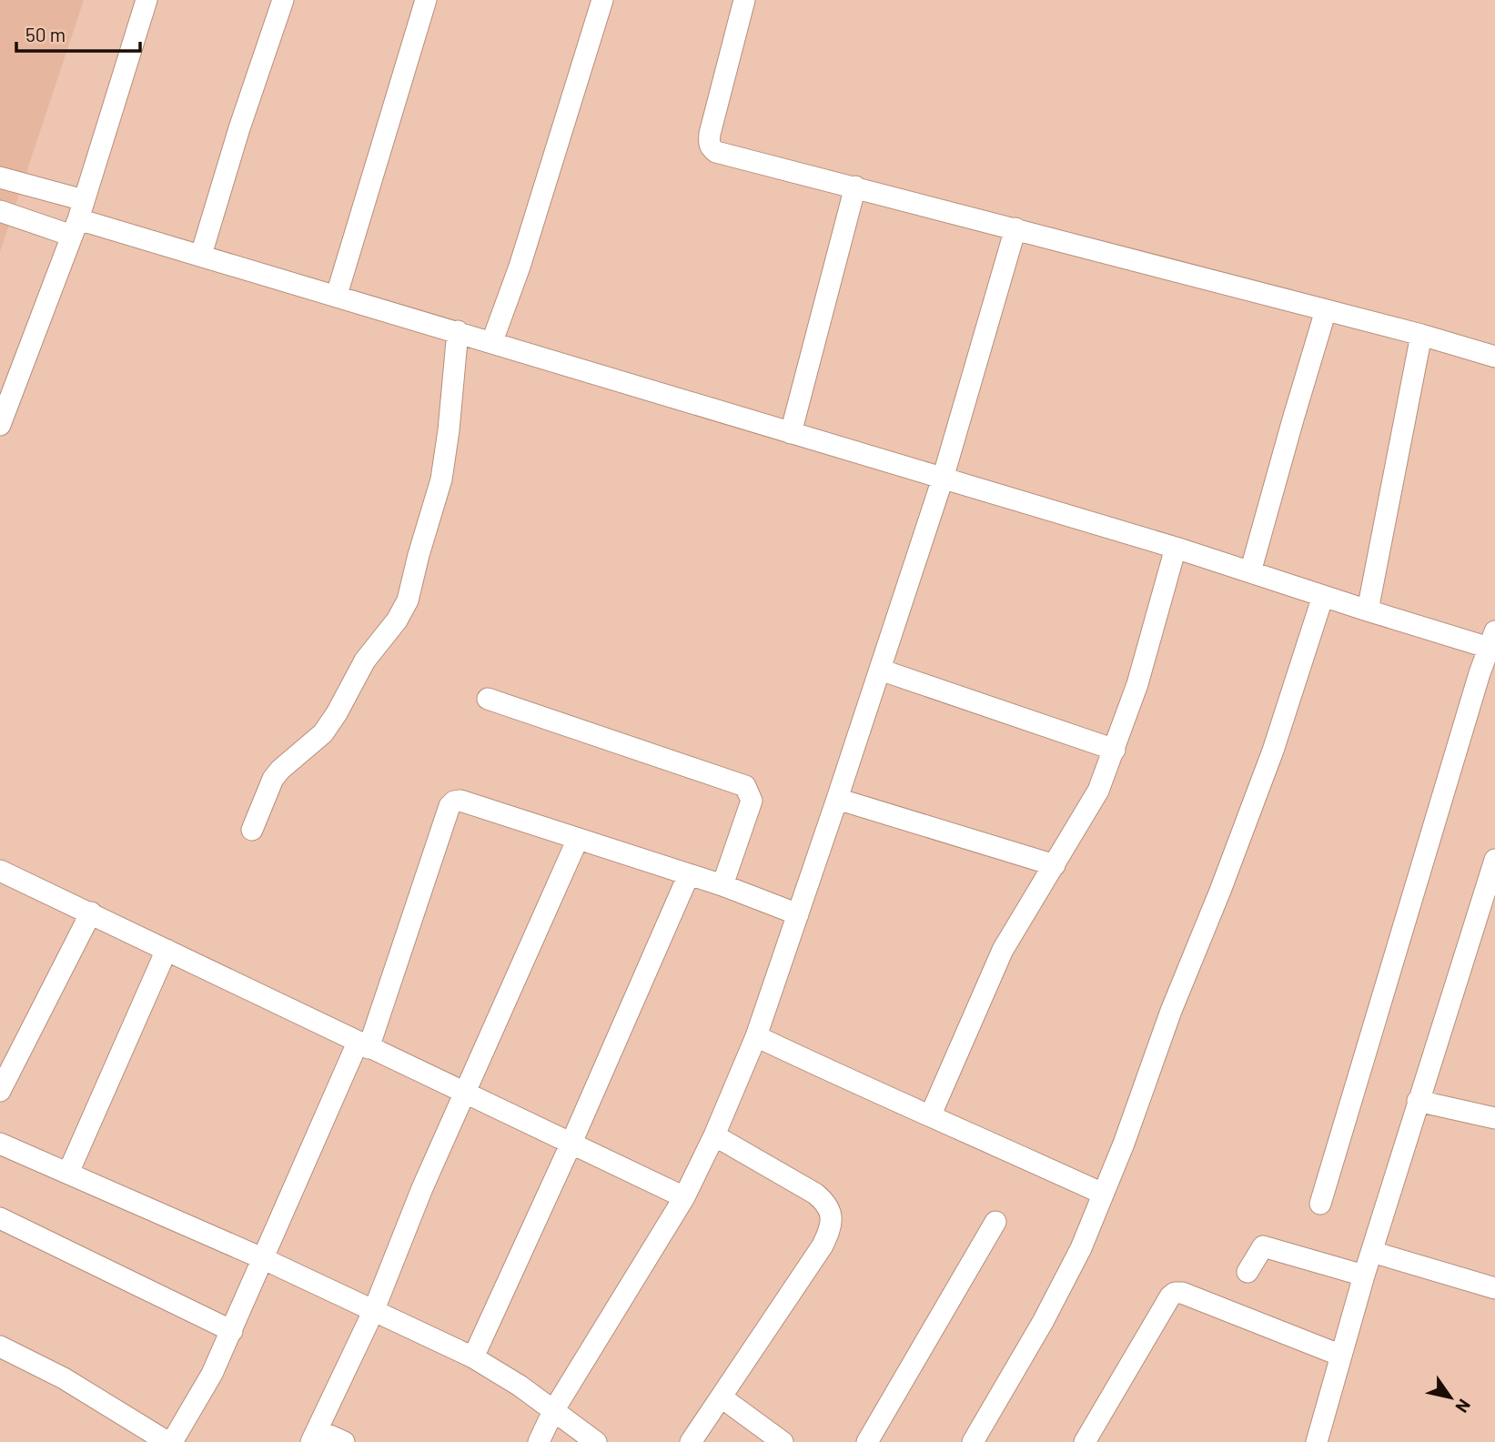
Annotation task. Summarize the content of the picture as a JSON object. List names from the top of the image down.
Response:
{
  "scale_bar": "50 m",
  "north": "bottom right"
}
